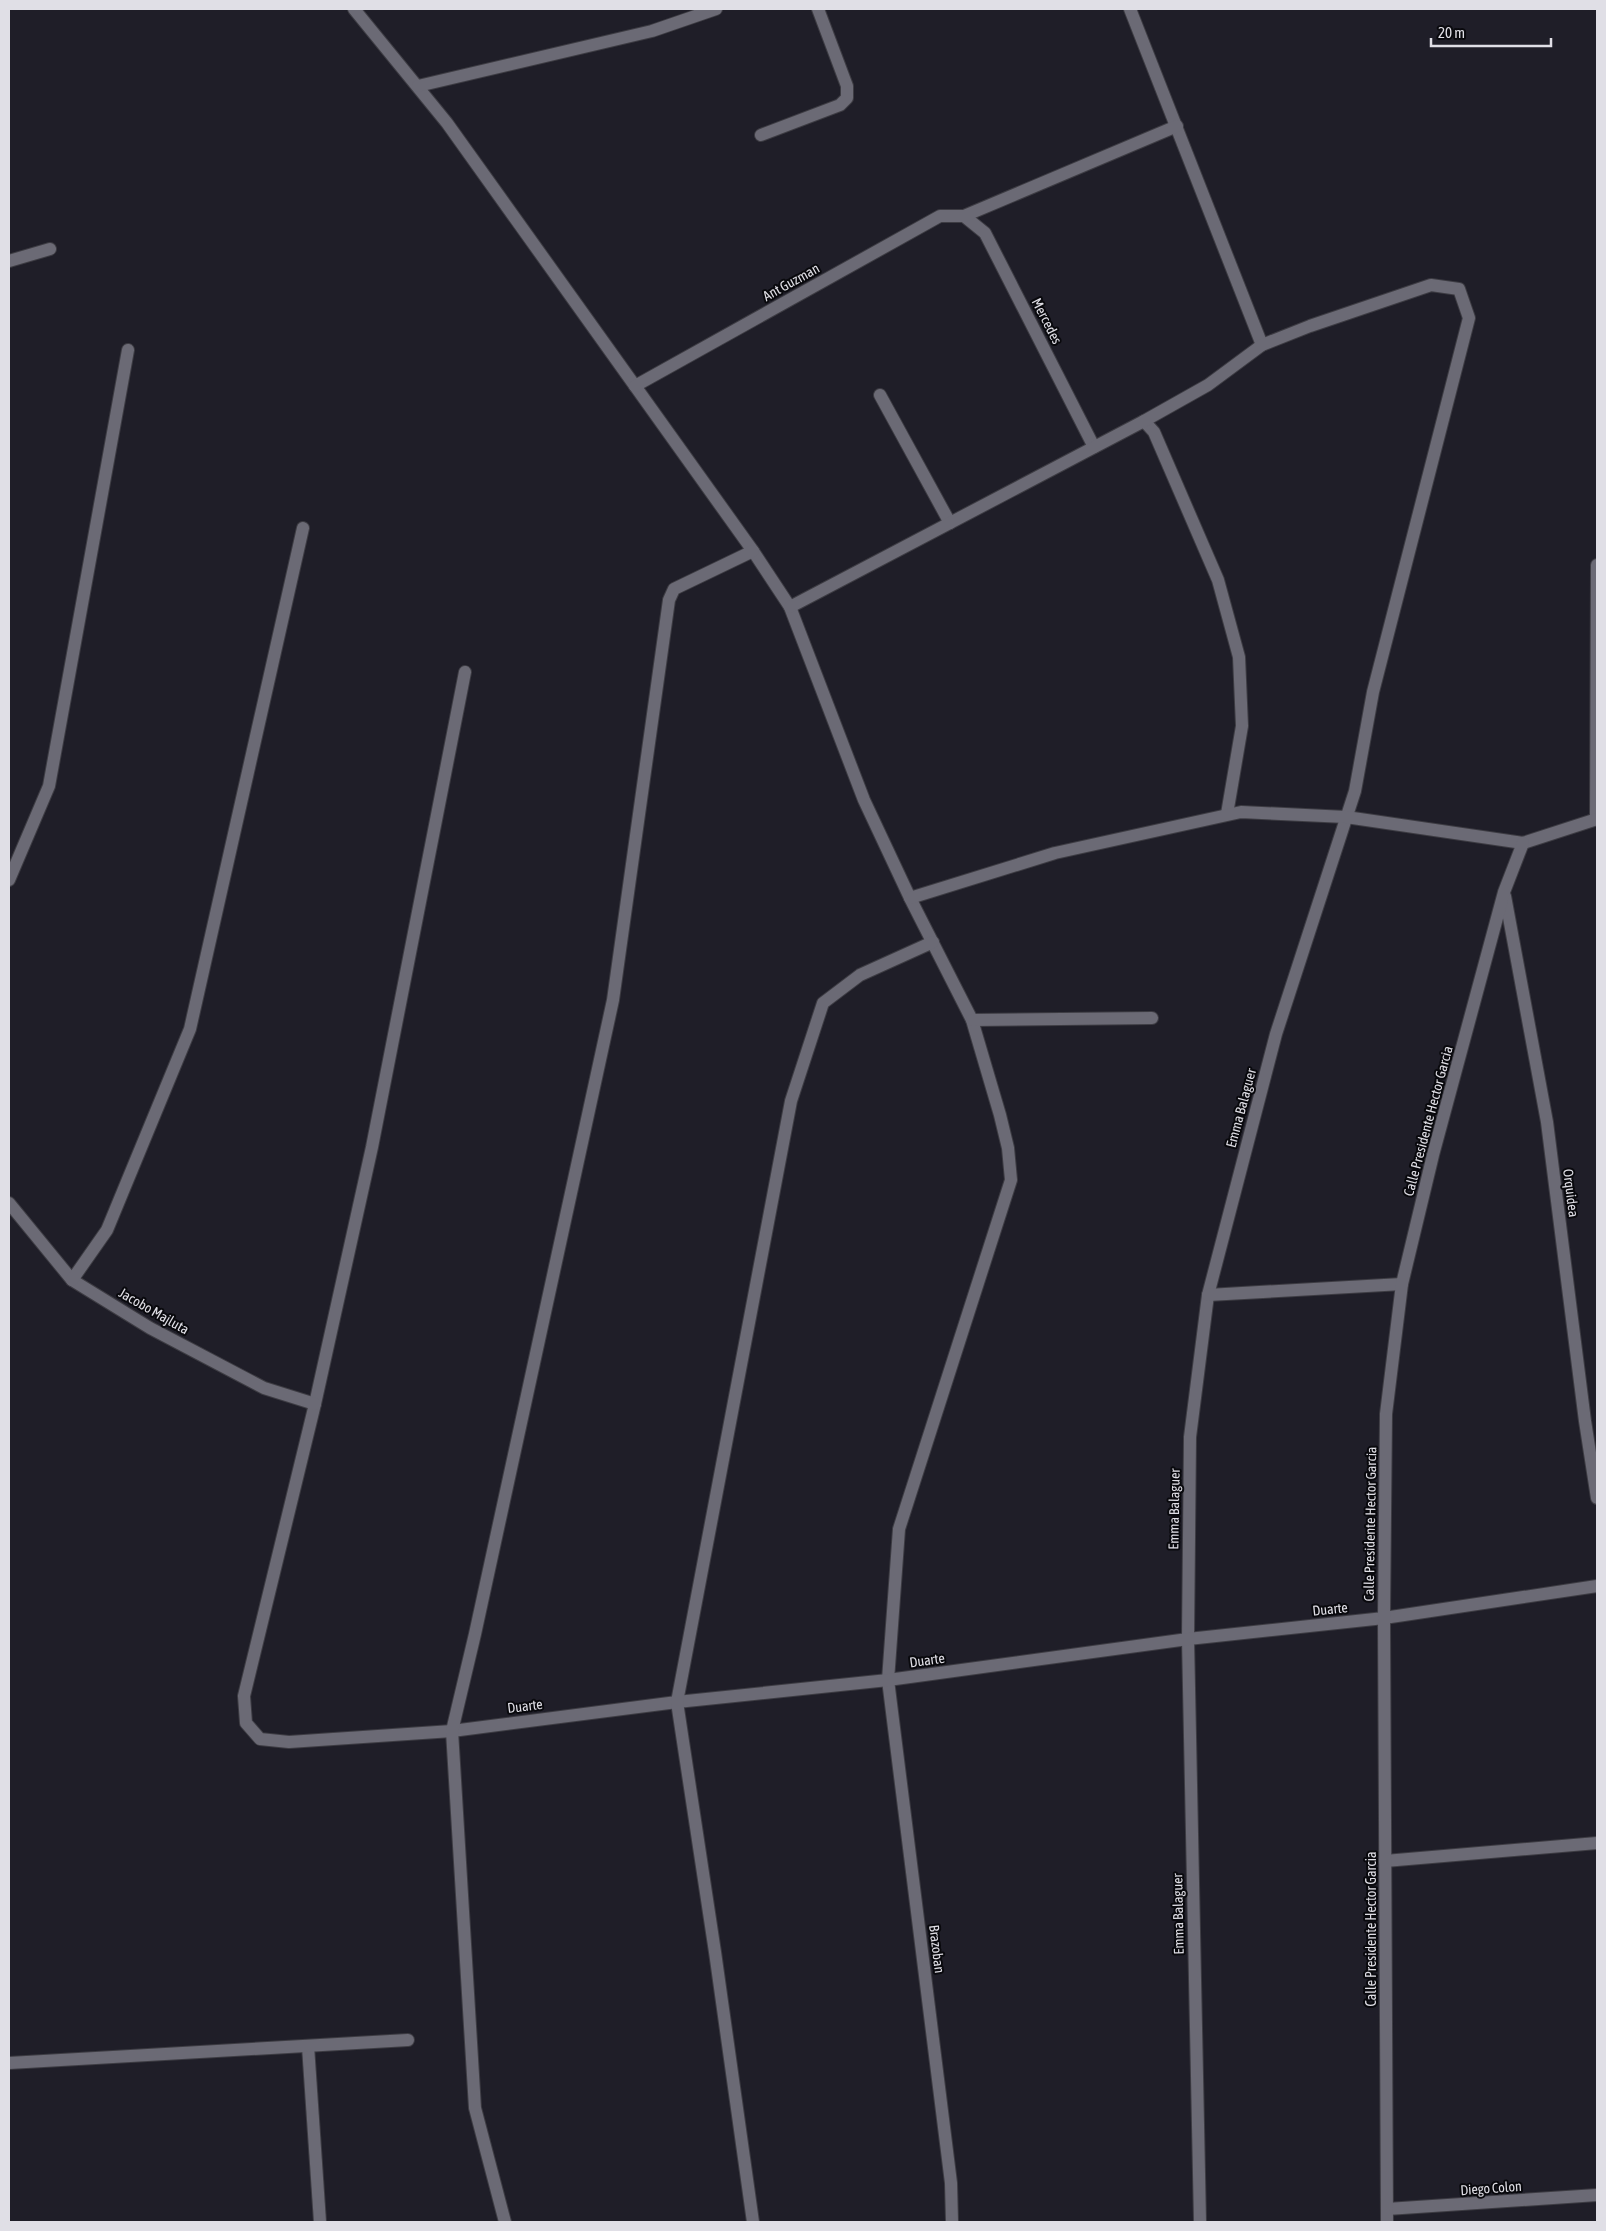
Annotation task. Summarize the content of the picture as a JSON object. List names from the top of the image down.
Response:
{
  "streets": {
    "street": [
      "Ant Guzman",
      "Mercedes",
      "Emma Balaguer",
      "Calle Presidente Hector Garcia",
      "Orquidea",
      "Jacobo Majluta",
      "Duarte",
      "Brazoban",
      "Diego Colon"
    ]
  },
  "crossings": [
    ["Ant Guzman", "Mercedes"],
    ["Ant Guzman", "Brazoban"],
    ["Emma Balaguer", "Duarte"],
    ["Calle Presidente Hector Garcia", "Orquidea"],
    ["Calle Presidente Hector Garcia", "Duarte"],
    ["Calle Presidente Hector Garcia", "Diego Colon"],
    ["Jacobo Majluta", "Duarte"],
    ["Duarte", "Brazoban"]
  ],
  "scale_bar": "20 m"
}
